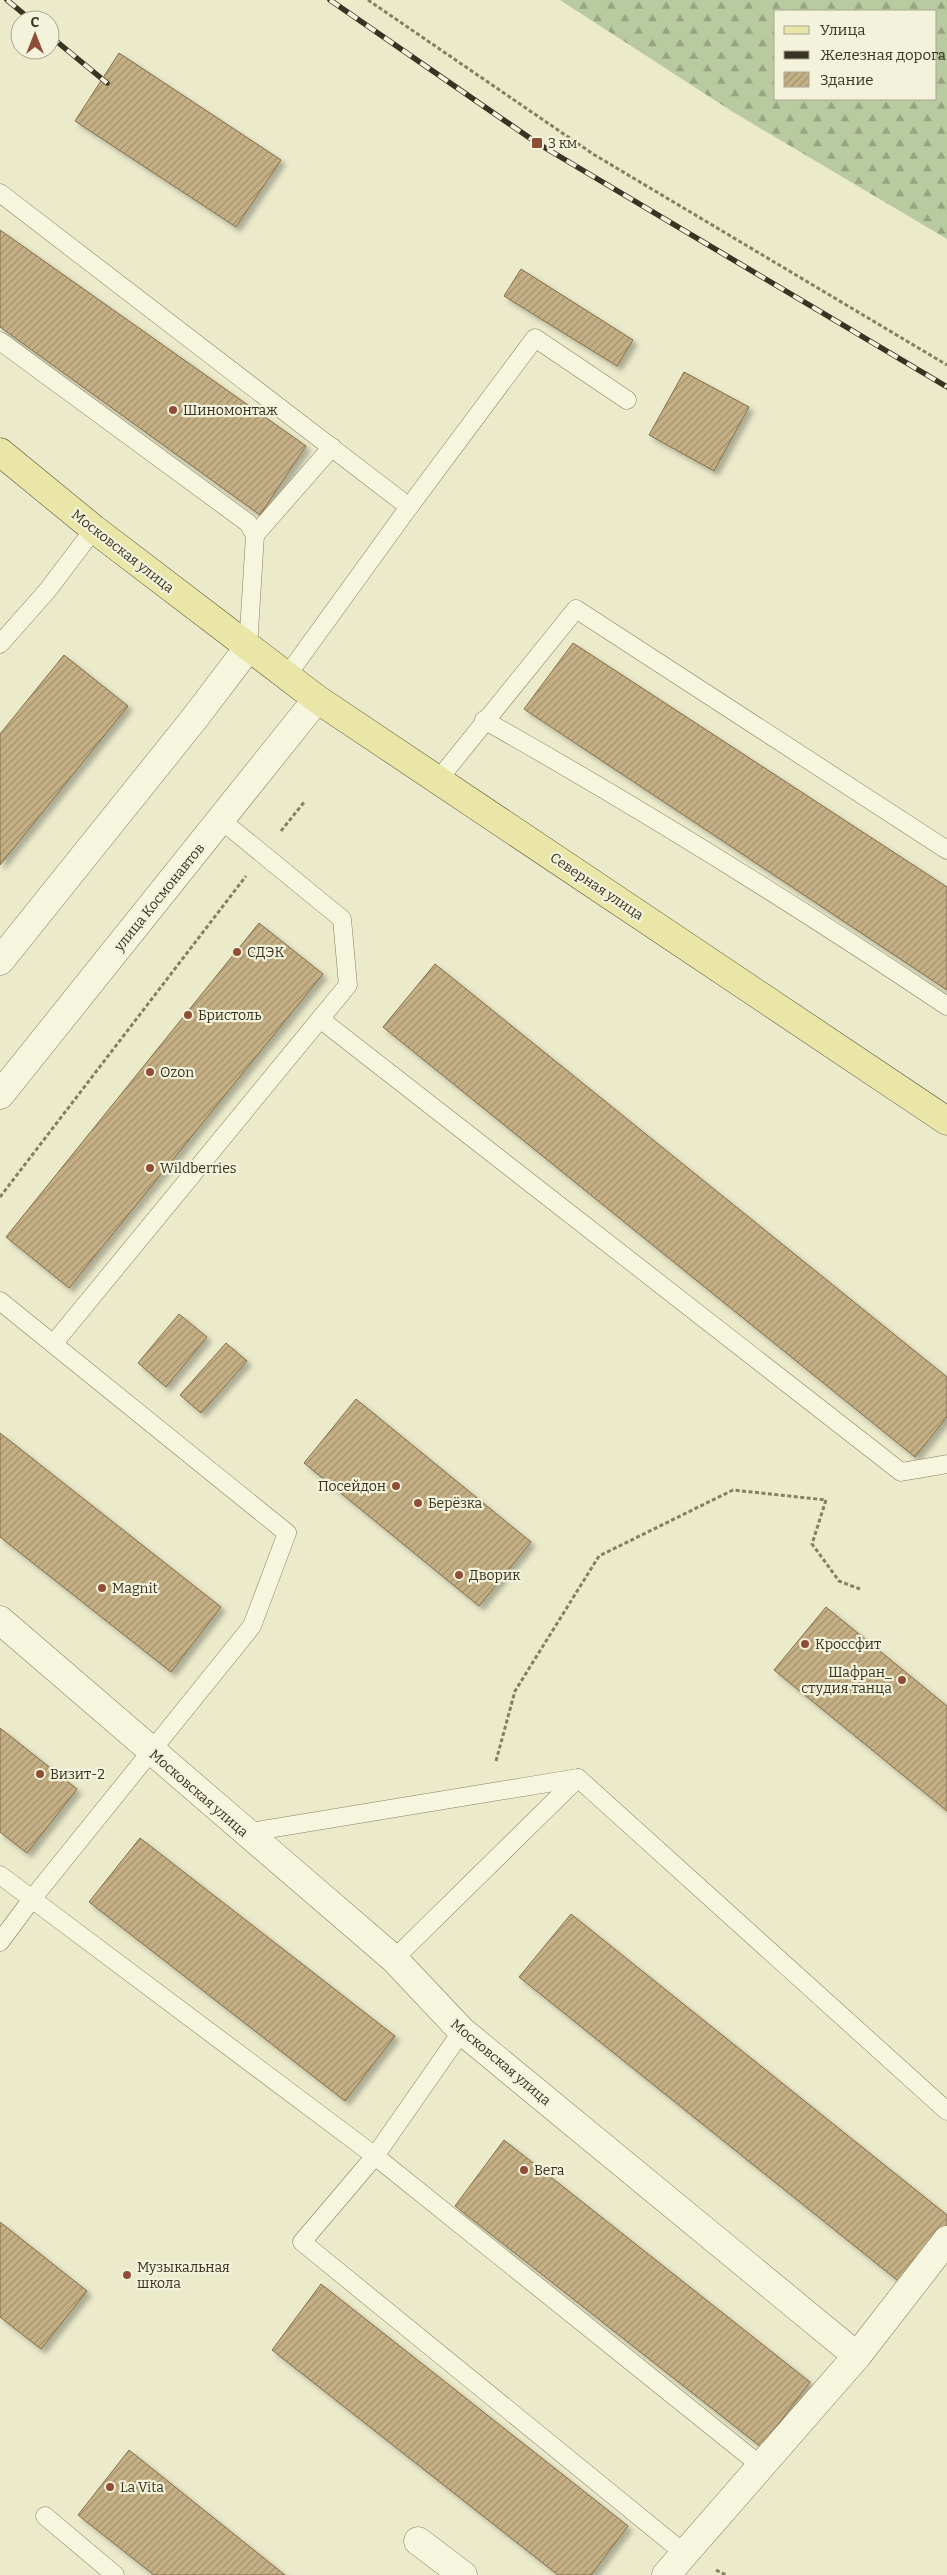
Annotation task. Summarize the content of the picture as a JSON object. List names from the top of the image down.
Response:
{
  "streets": {
    "main road": ["Московская улица", "Северная улица"],
    "street": ["улица Космонавтов"]
  },
  "crossings": [
    ["Московская улица", "Северная улица"],
    ["Северная улица", "улица Космонавтов"]
  ],
  "places": {
    "transit": ["3 км"],
    "other": [
      "Шиномонтаж",
      "СДЭК",
      "Бристоль",
      "Ozon",
      "Wildberries",
      "Посейдон",
      "Берёзка",
      "Дворик",
      "Magnit",
      "Кроссфит",
      "Шафран_ студия танца",
      "Визит-2",
      "Вега",
      "Музыкальная школа",
      "La Vita"
    ]
  },
  "legend": ["Улица", "Железная дорога", "Здание"],
  "north": "top"
}
